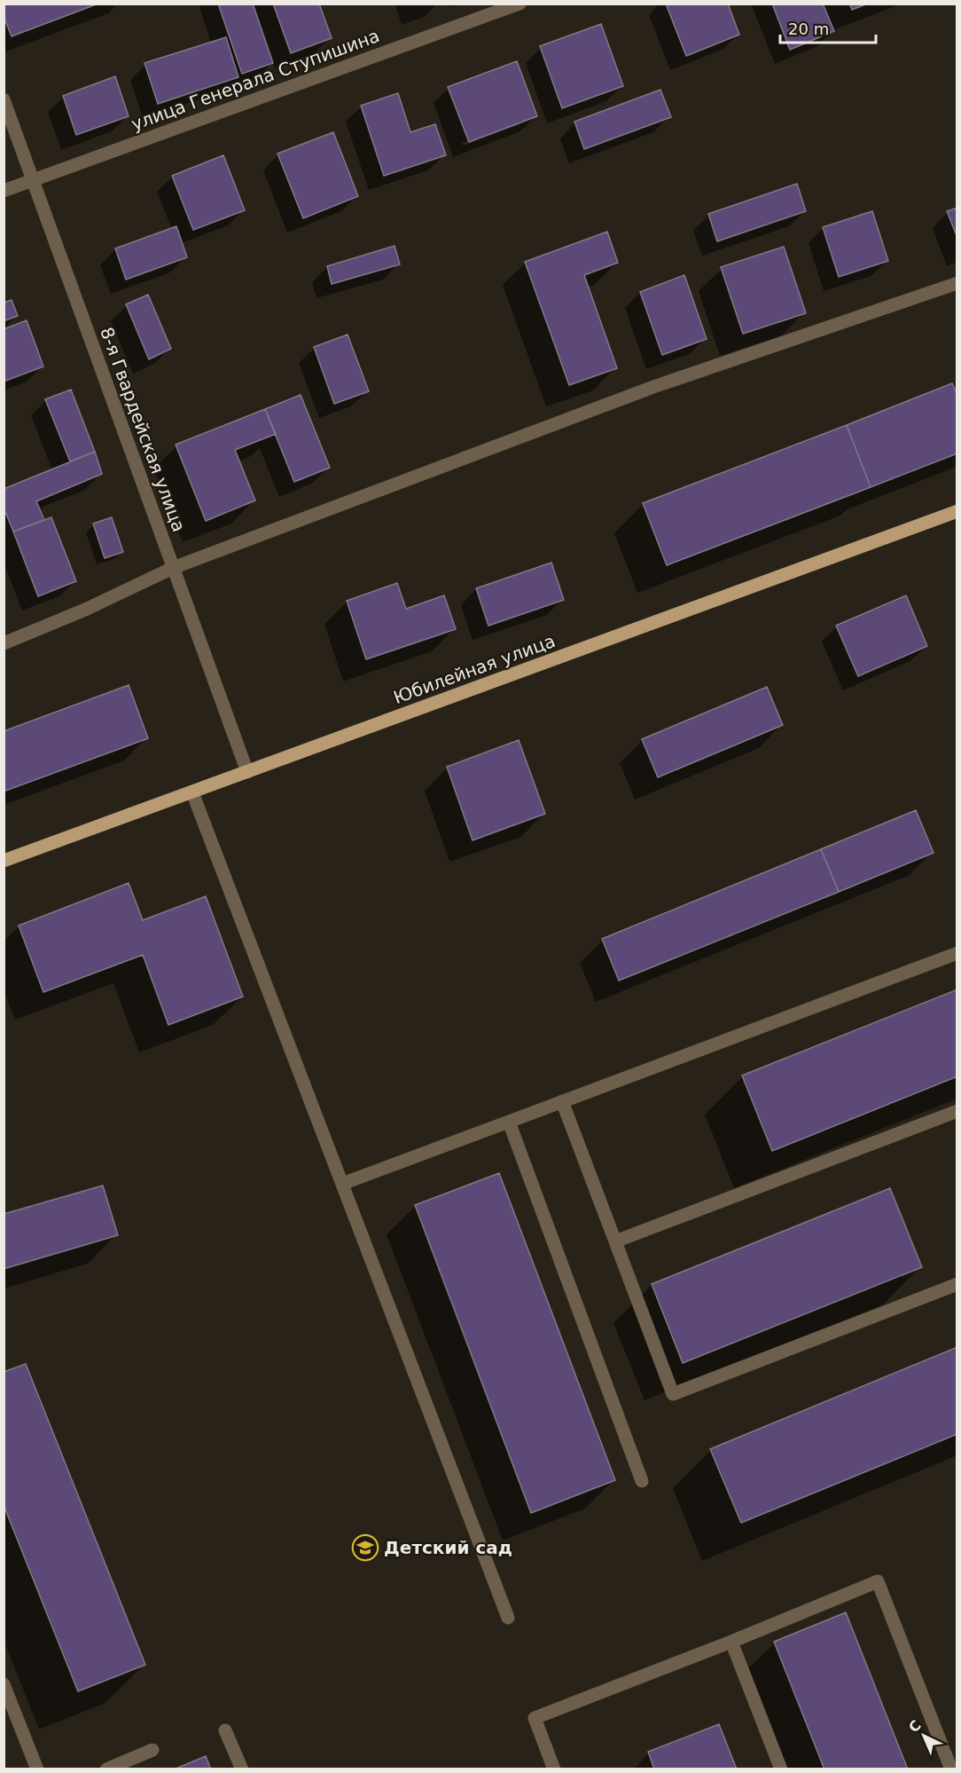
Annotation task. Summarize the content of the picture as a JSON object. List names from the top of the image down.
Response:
{
  "streets": {
    "main road": ["Юбилейная улица"],
    "street": ["улица Генерала Ступишина", "8-я Гвардейская улица"]
  },
  "crossings": [
    ["улица Генерала Ступишина", "8-я Гвардейская улица"],
    ["8-я Гвардейская улица", "Юбилейная улица"]
  ],
  "places": {
    "school or university": ["Детский сад"]
  },
  "scale_bar": "20 m",
  "north": "top left"
}
